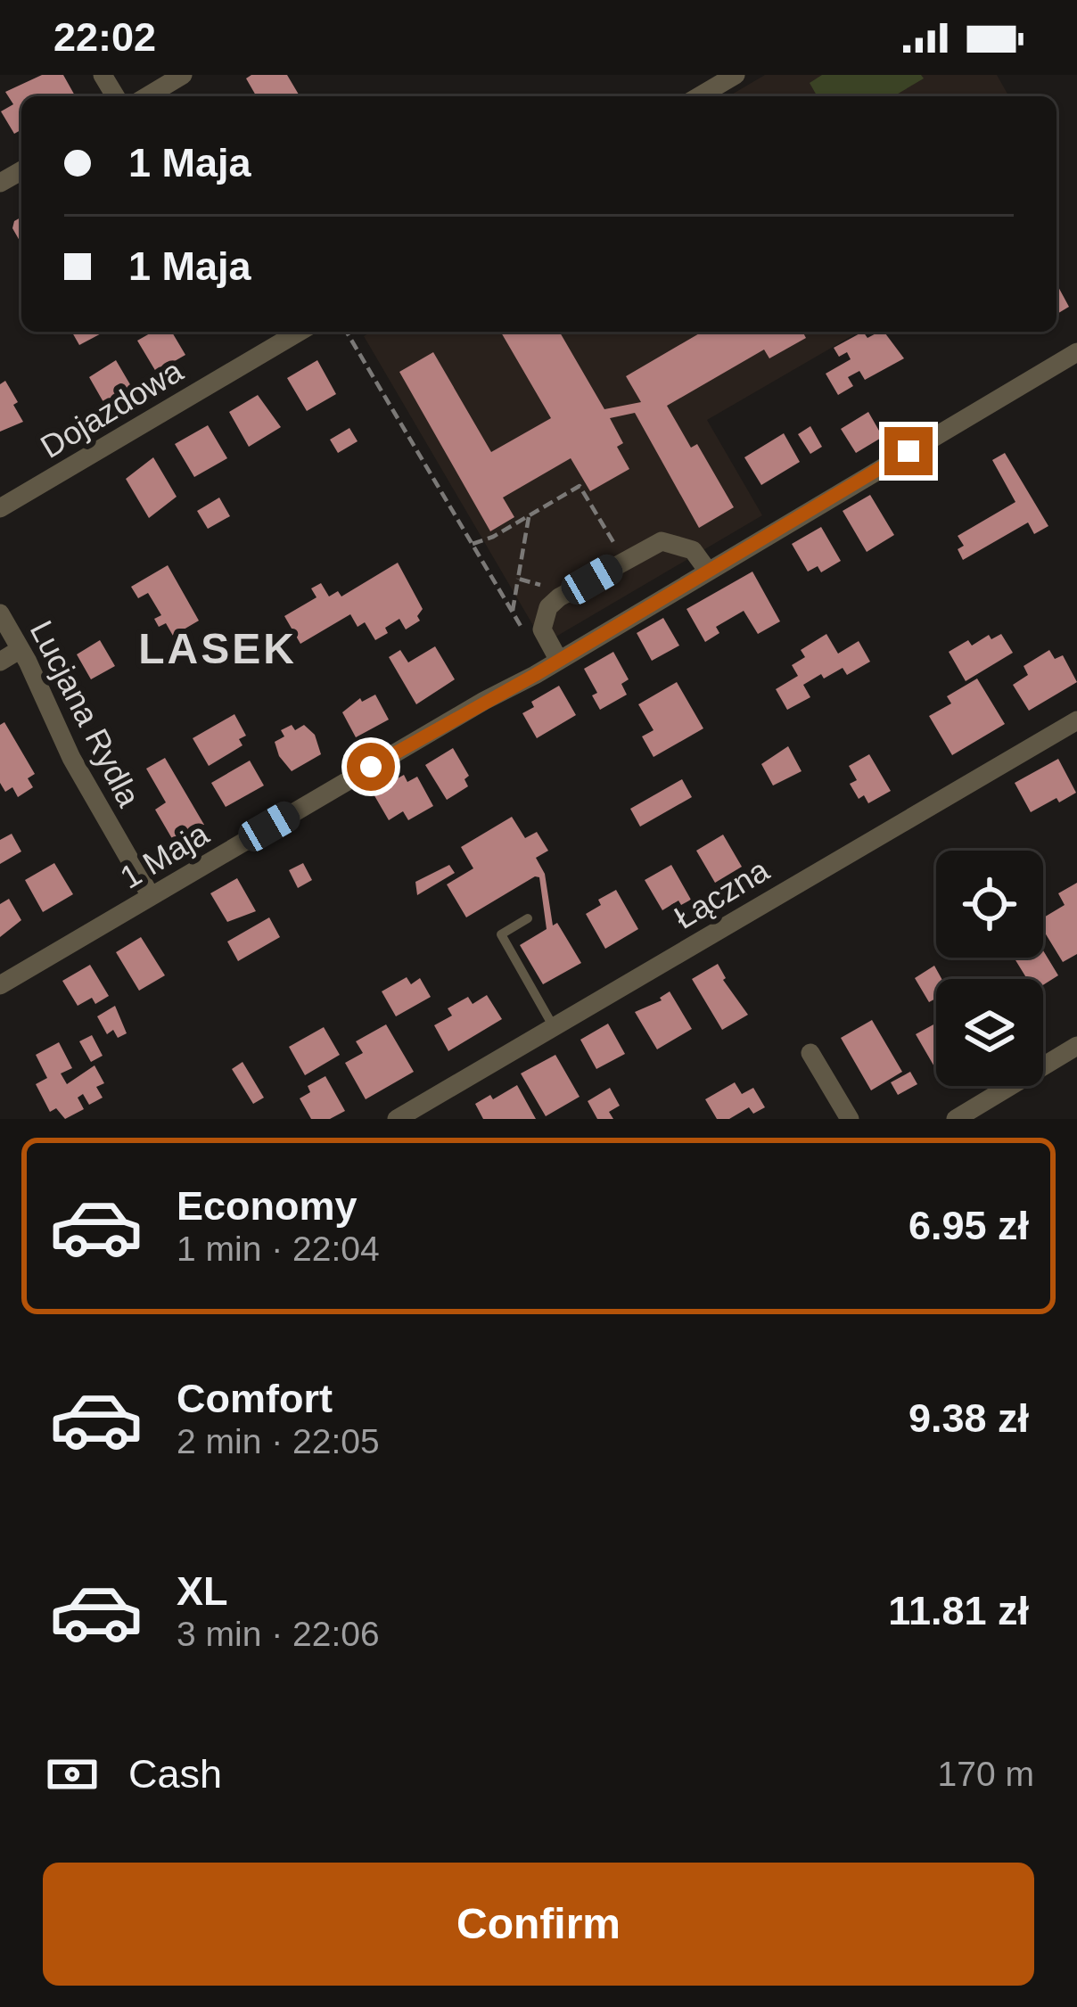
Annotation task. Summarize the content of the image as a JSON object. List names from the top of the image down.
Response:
{
  "streets": {
    "street": [
      "Dojazdowa",
      "Lucjana Rydla",
      "1 Maja",
      "Łączna"
    ]
  },
  "crossings": [
    ["Lucjana Rydla", "1 Maja"]
  ],
  "districts": ["LASEK"],
  "page": {
    "status": "22:02",
    "banner": ["1 Maja", "1 Maja"],
    "list": [
      {
        "name": "Economy",
        "note": "1 min · 22:04",
        "value": "6.95 zł"
      },
      {
        "name": "Comfort",
        "note": "2 min · 22:05",
        "value": "9.38 zł"
      },
      {
        "name": "XL",
        "note": "3 min · 22:06",
        "value": "11.81 zł"
      }
    ],
    "pay": ["Cash", "170 m"],
    "buttons": "Confirm"
  }
}
